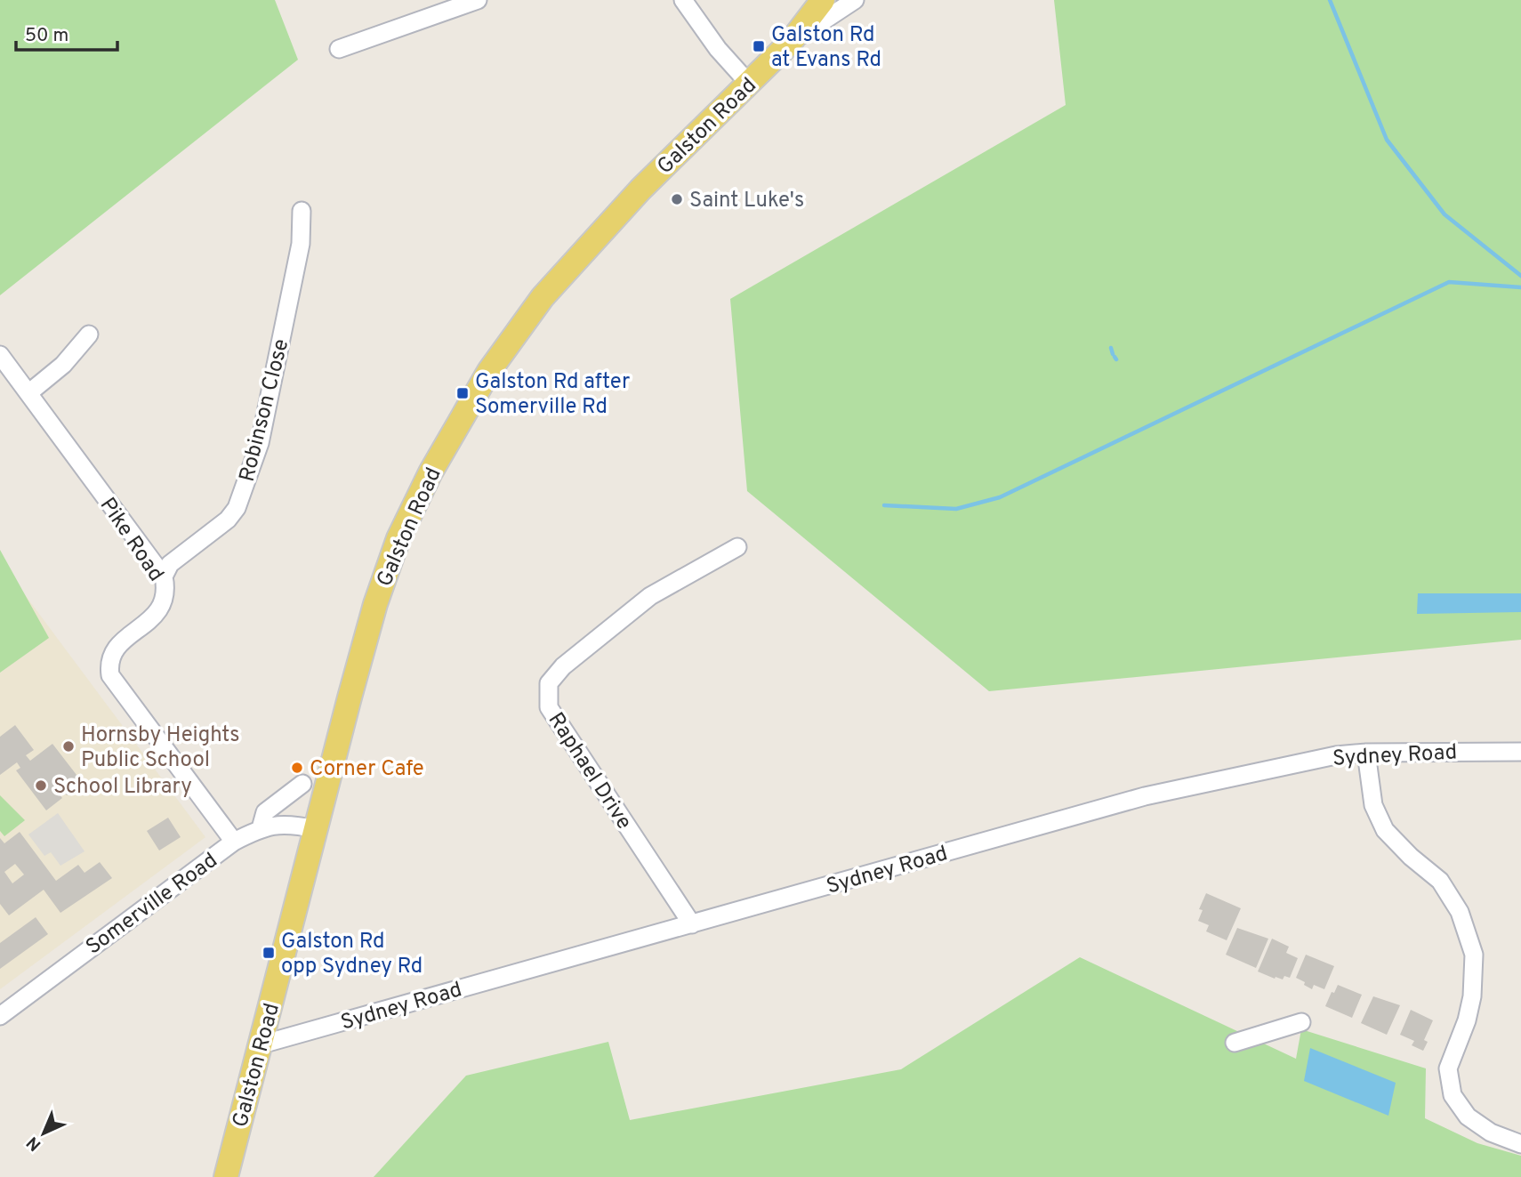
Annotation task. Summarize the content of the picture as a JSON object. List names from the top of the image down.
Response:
{
  "streets": {
    "main road": ["Galston Road"],
    "street": [
      "Robinson Close",
      "Pike Road",
      "Sydney Road",
      "Raphael Drive",
      "Somerville Road"
    ]
  },
  "crossings": [
    ["Galston Road", "Sydney Road"],
    ["Galston Road", "Somerville Road"],
    ["Robinson Close", "Pike Road"],
    ["Pike Road", "Somerville Road"],
    ["Sydney Road", "Raphael Drive"]
  ],
  "places": {
    "transit": ["Galston Rd at Evans Rd", "Galston Rd after Somerville Rd", "Galston Rd opp Sydney Rd"],
    "other": [
      "Saint Luke's",
      "Hornsby Heights Public School",
      "Corner Cafe",
      "School Library"
    ]
  },
  "scale_bar": "50 m",
  "north": "bottom left"
}
